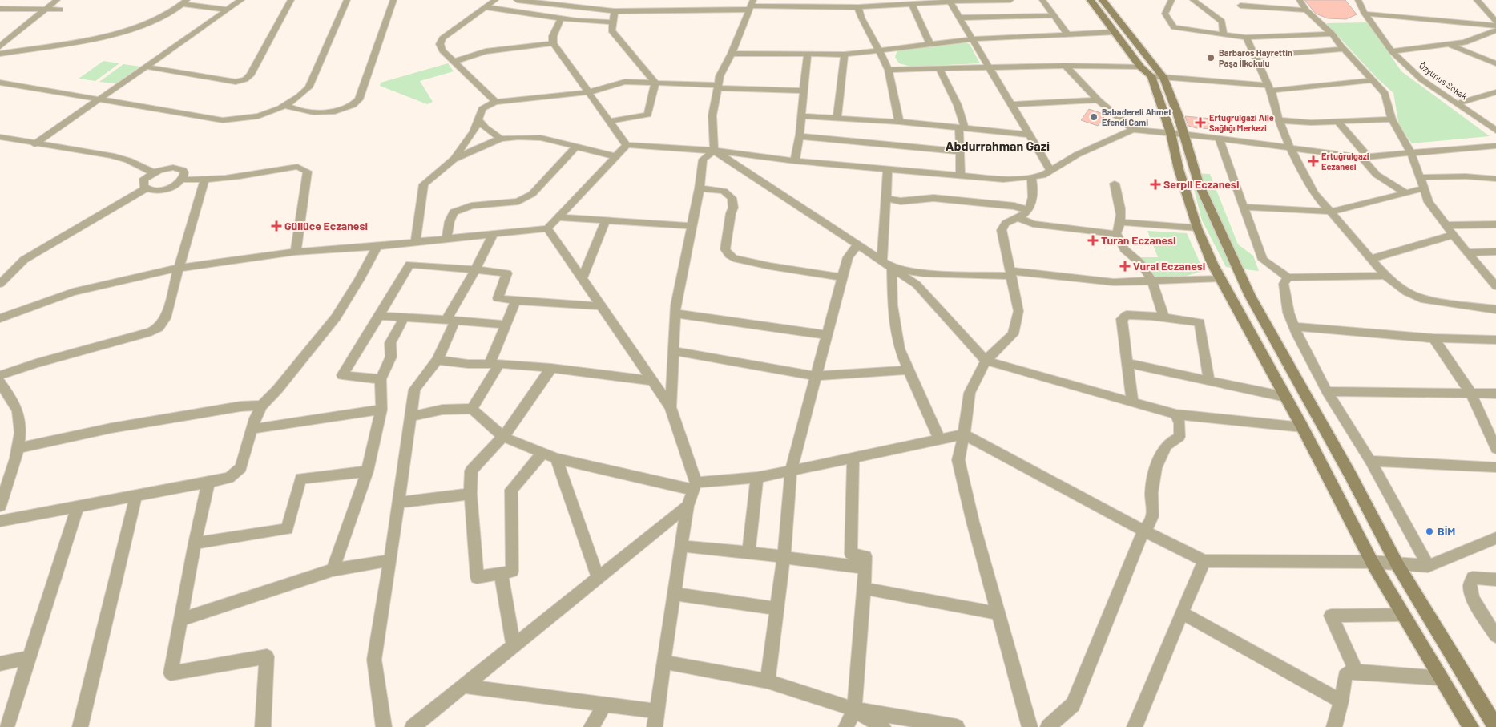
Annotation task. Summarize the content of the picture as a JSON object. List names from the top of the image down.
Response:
{
  "streets": {
    "street": ["Özyunus Sokak"]
  },
  "districts": ["Abdurrahman Gazi"],
  "places": {
    "other": ["Barbaros Hayrettin Paşa İlkokulu", "Babadereli Ahmet Efendi Cami", "BİM"],
    "health": [
      "Ertuğrulgazi Aile Sağlığı Merkezi",
      "Ertuğrulgazi Eczanesi",
      "Serpil Eczanesi",
      "Güllüce Eczanesi",
      "Turan Eczanesi",
      "Vural Eczanesi"
    ]
  }
}
